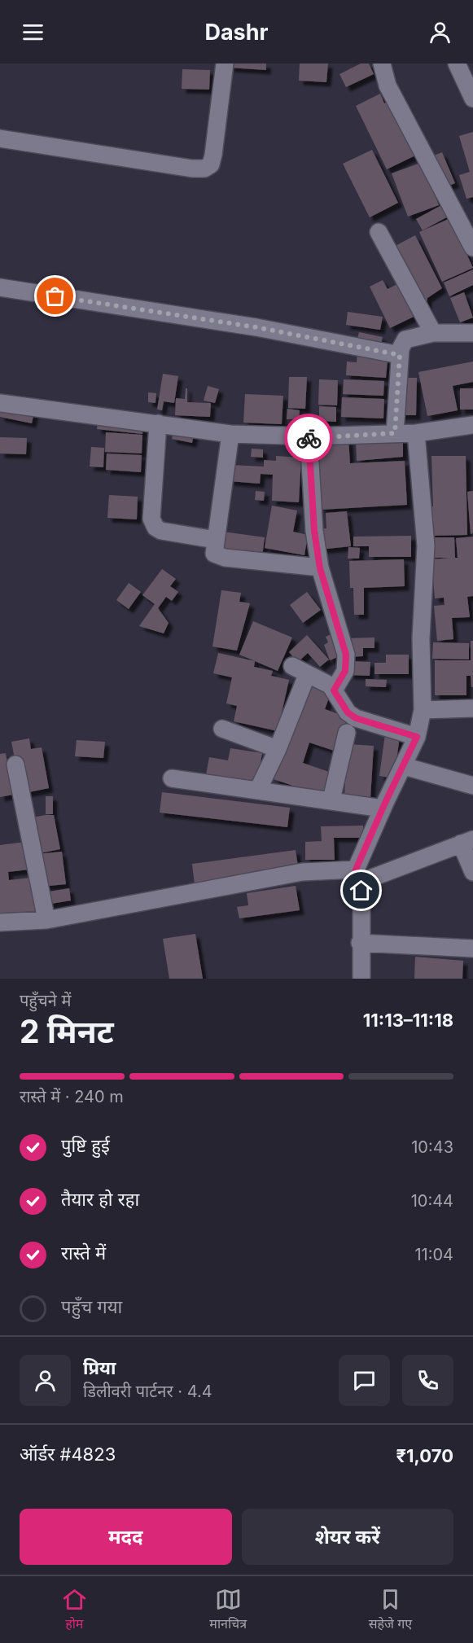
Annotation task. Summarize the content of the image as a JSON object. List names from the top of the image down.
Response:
{
  "page": {
    "header": "Dashr",
    "heading": ["2 मिनट", "पहुँचने में", "11:13–11:18"],
    "panel": [
      "प्रिया",
      "डिलीवरी पार्टनर · 4.4",
      "ऑर्डर #4823",
      "₹1,070"
    ],
    "bar": "रास्ते में · 240 m",
    "list": [
      ["पुष्टि हुई", "10:43"],
      ["तैयार हो रहा", "10:44"],
      ["रास्ते में", "11:04"],
      "पहुँच गया"
    ],
    "buttons": ["मदद", "शेयर करें"],
    "tabs": ["होम", "मानचित्र", "सहेजे गए"]
  }
}
